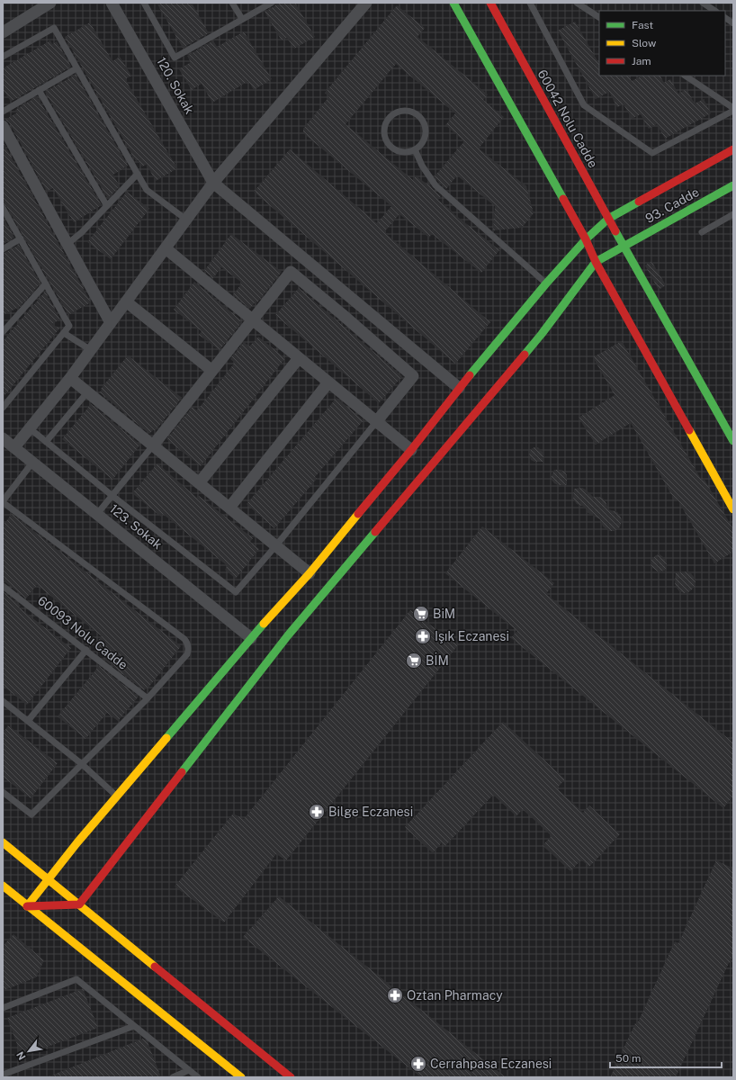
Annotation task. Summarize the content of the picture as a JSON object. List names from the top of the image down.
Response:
{
  "streets": {
    "street": [
      "120. Sokak",
      "60042 Nolu Cadde",
      "93. Cadde",
      "123. Sokak"
    ],
    "lane": ["60093 Nolu Cadde"]
  },
  "crossings": [
    ["60042 Nolu Cadde", "93. Cadde"]
  ],
  "places": {
    "supermarket": ["BiM", "BİM"],
    "pharmacy": [
      "Işık Eczanesi",
      "Bilge Eczanesi",
      "Oztan Pharmacy",
      "Cerrahpasa Eczanesi"
    ]
  },
  "legend": ["Fast", "Slow", "Jam"],
  "scale_bar": "50 m",
  "north": "bottom left"
}
